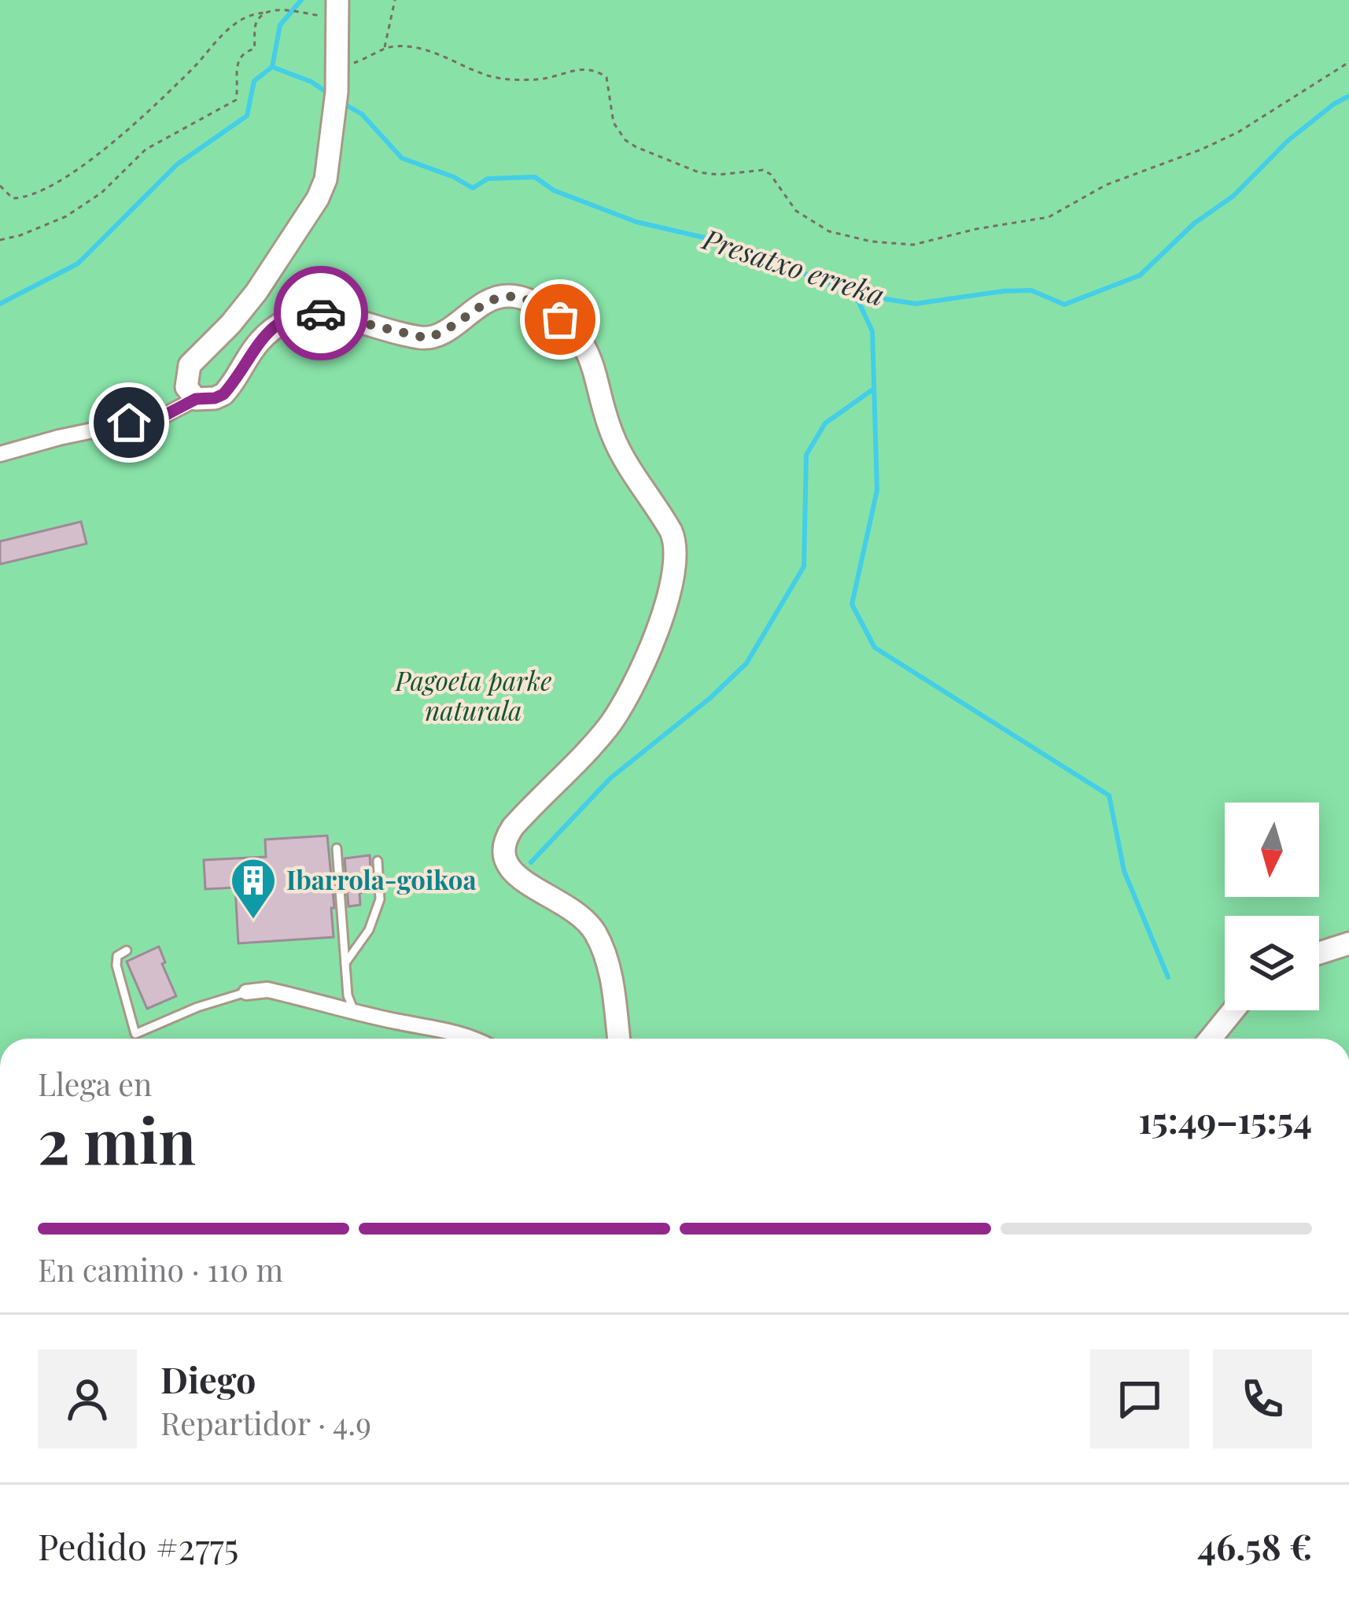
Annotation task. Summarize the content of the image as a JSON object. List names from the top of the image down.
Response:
{
  "water": ["Presatxo erreka"],
  "parks": ["Pagoeta parke naturala"],
  "places": {
    "building": ["Ibarrola-goikoa"]
  },
  "north": "bottom",
  "page": {
    "heading": ["2 min", "Llega en", "15:49–15:54"],
    "panel": [
      "Diego",
      "Repartidor · 4.9",
      "Pedido #2775",
      "46.58 €"
    ],
    "bar": "En camino · 110 m"
  }
}
